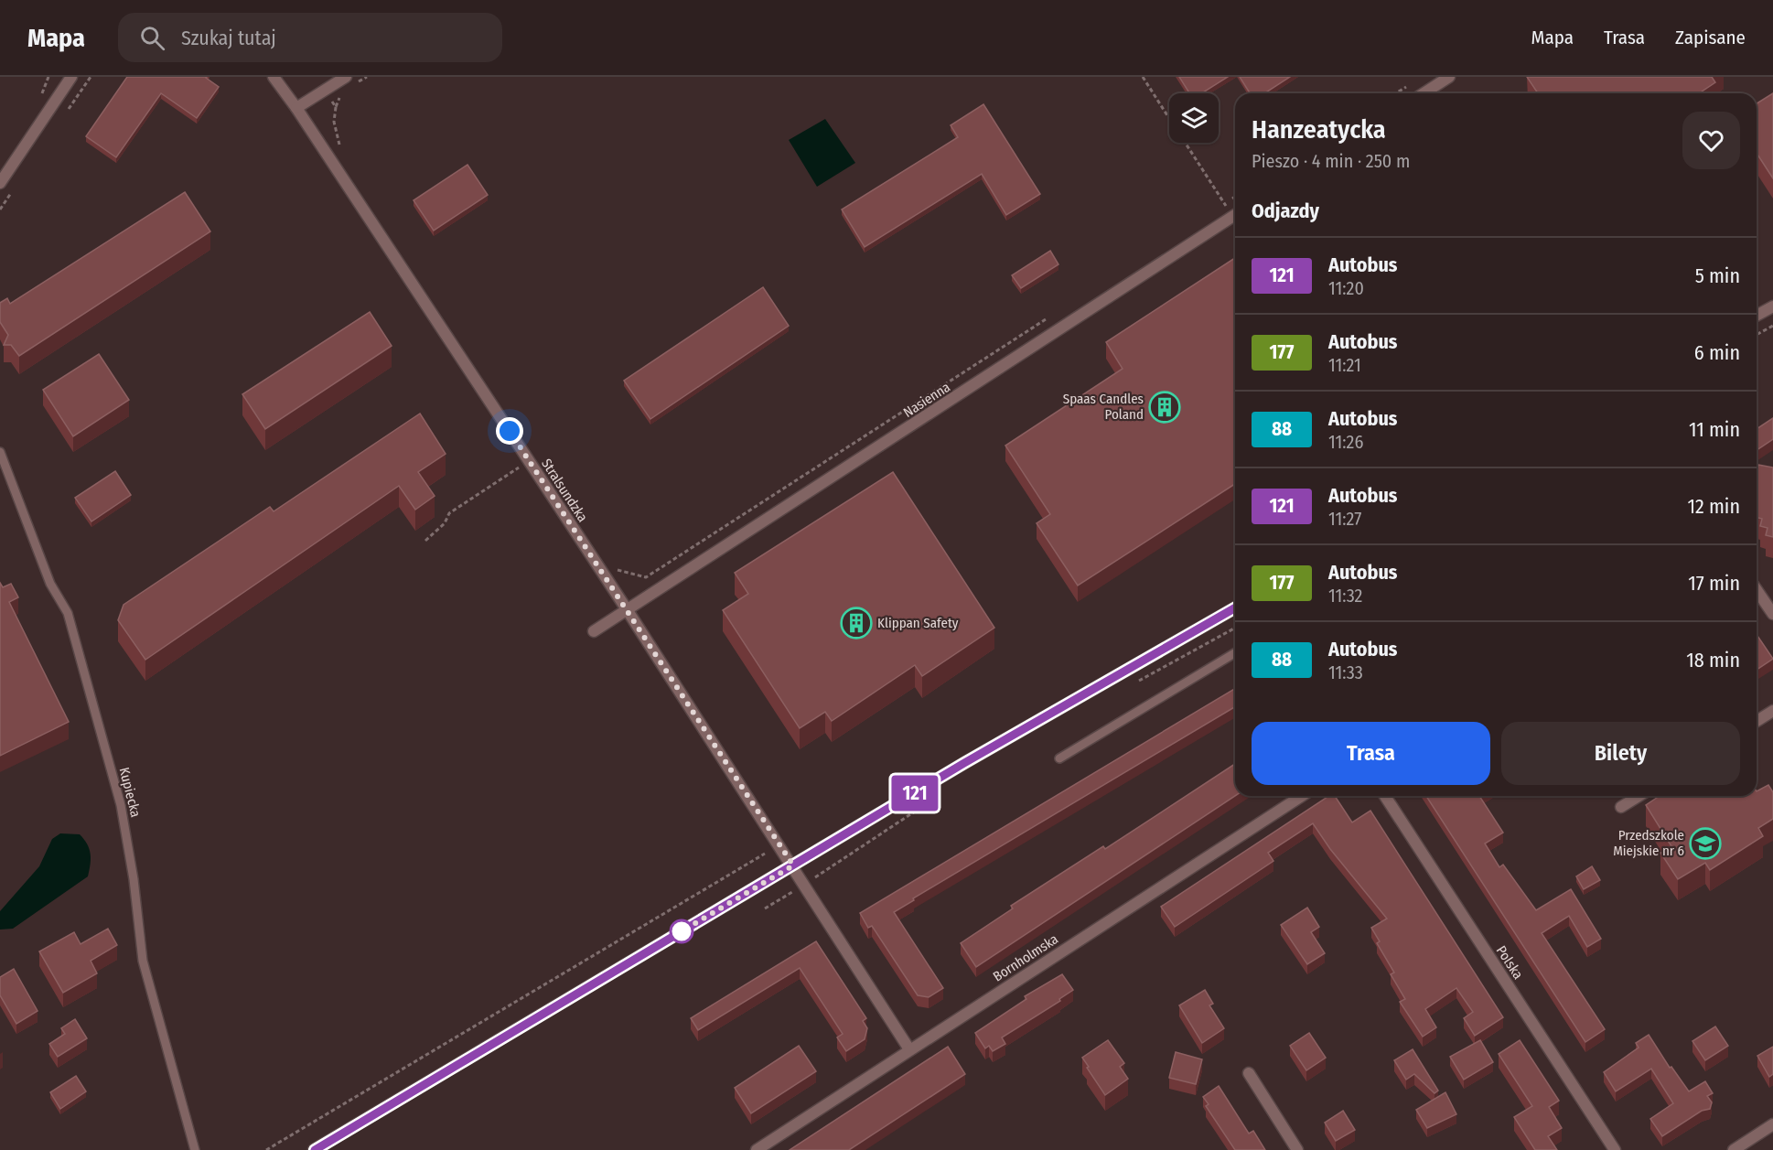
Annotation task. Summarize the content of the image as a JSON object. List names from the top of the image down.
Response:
{
  "streets": {
    "street": [
      "Nasienna",
      "Stralsundzka",
      "Bornholmska",
      "Polska"
    ],
    "lane": ["Kupiecka"]
  },
  "crossings": [
    ["Nasienna", "Stralsundzka"],
    ["Stralsundzka", "Bornholmska"]
  ],
  "places": {
    "building": ["Spaas Candles Poland", "Klippan Safety"],
    "school or university": ["Przedszkole Miejskie nr 6"]
  },
  "lines": ["bus line 121"],
  "page": {
    "header": "Mapa",
    "search": "Szukaj tutaj",
    "nav": ["Mapa", "Trasa", "Zapisane"],
    "on_map": "121",
    "heading": [
      ["Hanzeatycka", "Pieszo · 4 min · 250 m"],
      "Odjazdy"
    ],
    "list": [
      {
        "mark": "121",
        "name": "Autobus",
        "note": "11:20",
        "value": "5 min"
      },
      {
        "mark": "177",
        "name": "Autobus",
        "note": "11:21",
        "value": "6 min"
      },
      {
        "mark": "88",
        "name": "Autobus",
        "note": "11:26",
        "value": "11 min"
      },
      {
        "mark": "121",
        "name": "Autobus",
        "note": "11:27",
        "value": "12 min"
      },
      {
        "mark": "177",
        "name": "Autobus",
        "note": "11:32",
        "value": "17 min"
      },
      {
        "mark": "88",
        "name": "Autobus",
        "note": "11:33",
        "value": "18 min"
      }
    ],
    "buttons": ["Trasa", "Bilety"]
  }
}
